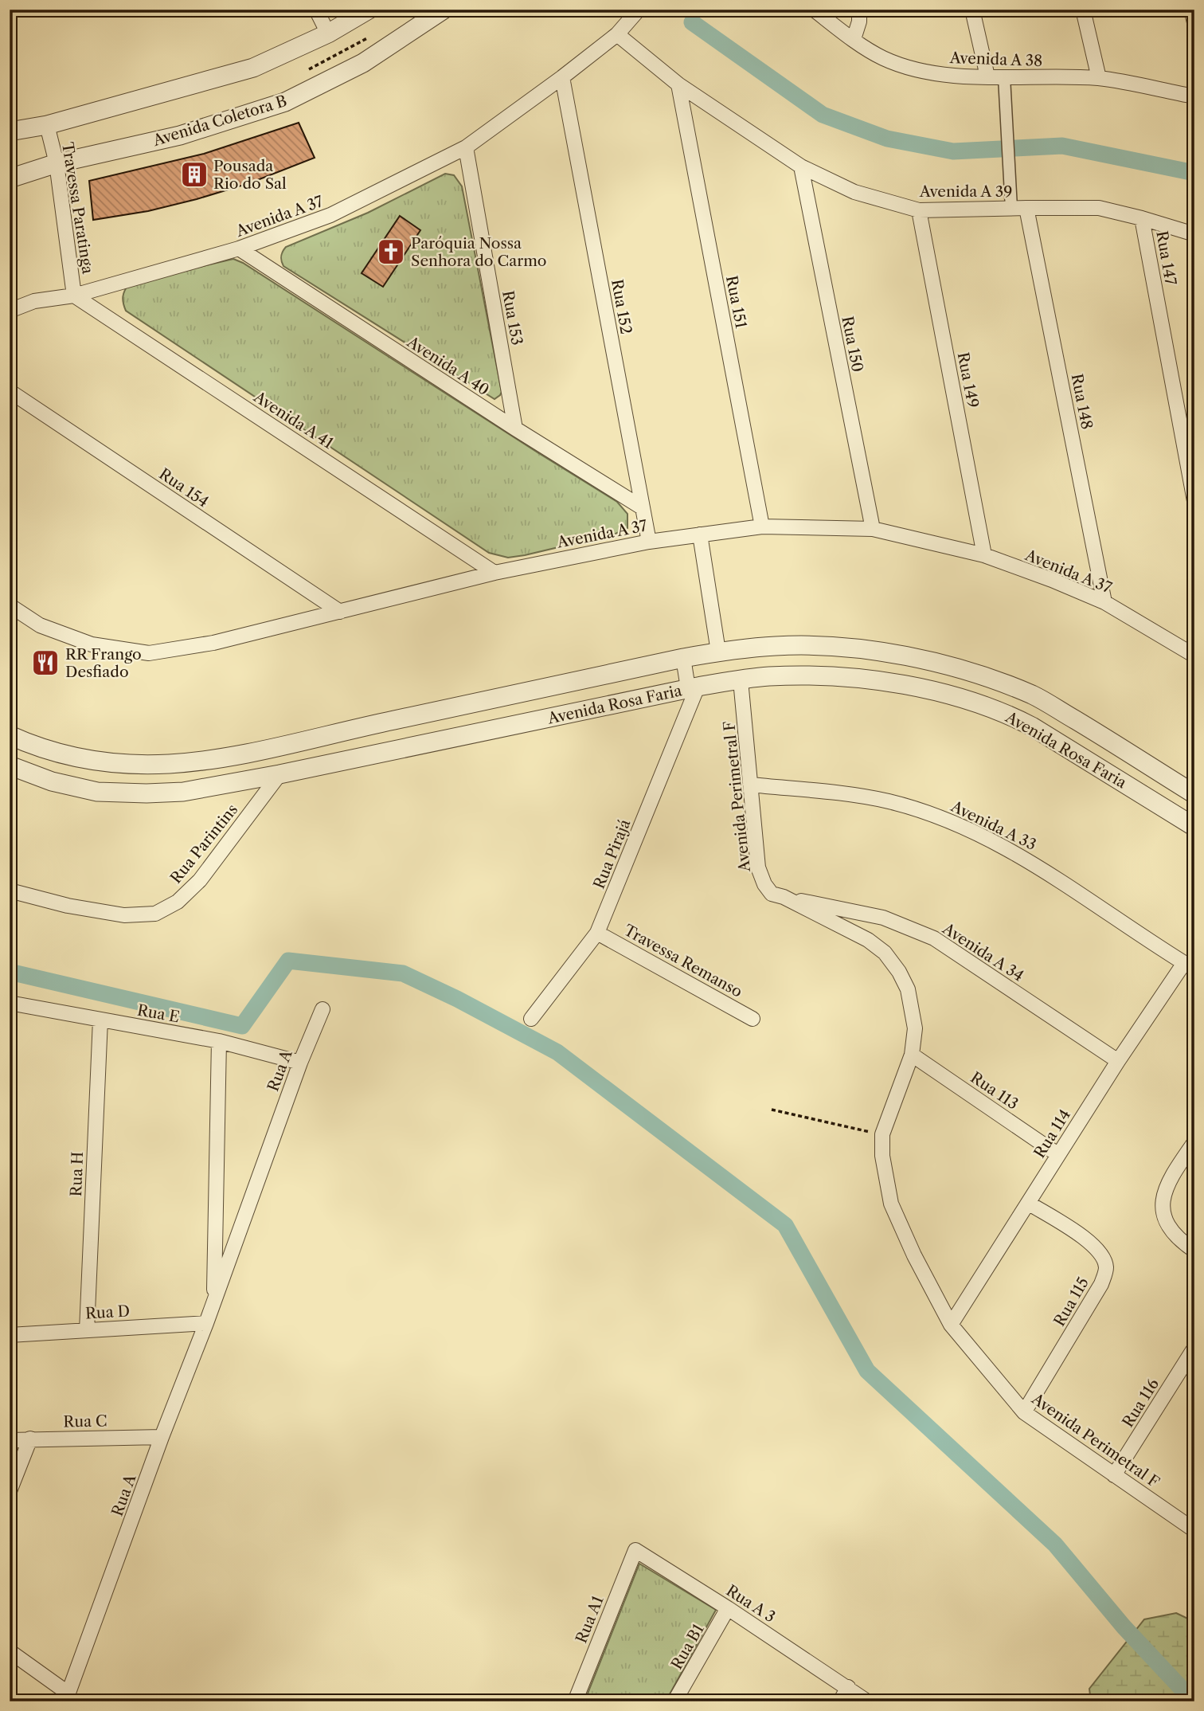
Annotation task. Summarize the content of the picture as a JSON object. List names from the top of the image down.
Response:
{
  "streets": {
    "street": [
      "Avenida A 38",
      "Avenida Coletora B",
      "Avenida A 39",
      "Travessa Paratinga",
      "Avenida A 37",
      "Rua 147",
      "Rua 151",
      "Rua 152",
      "Rua 153",
      "Rua 150",
      "Avenida A 40",
      "Rua 149",
      "Rua 148",
      "Avenida A 41",
      "Rua 154",
      "Avenida Rosa Faria",
      "Avenida Perimetral F",
      "Avenida A 33",
      "Rua Parintins",
      "Rua Pirajá",
      "Avenida A 34",
      "Travessa Remanso",
      "Rua E",
      "Rua A",
      "Rua 113",
      "Rua 114",
      "Rua H",
      "Rua 115",
      "Rua D",
      "Rua 116",
      "Rua C",
      "Rua A 3",
      "Rua A1",
      "Rua B1"
    ]
  },
  "crossings": [
    ["Avenida Coletora B", "Travessa Paratinga"],
    ["Avenida A 39", "Avenida A 37"],
    ["Avenida A 39", "Rua 147"],
    ["Avenida A 39", "Rua 151"],
    ["Avenida A 39", "Rua 150"],
    ["Avenida A 39", "Rua 149"],
    ["Avenida A 39", "Rua 148"],
    ["Travessa Paratinga", "Avenida A 37"],
    ["Travessa Paratinga", "Avenida A 41"],
    ["Avenida A 37", "Rua 151"],
    ["Avenida A 37", "Rua 152"],
    ["Avenida A 37", "Rua 153"],
    ["Avenida A 37", "Rua 150"],
    ["Avenida A 37", "Avenida A 40"],
    ["Avenida A 37", "Rua 149"],
    ["Avenida A 37", "Rua 148"],
    ["Avenida A 37", "Avenida A 41"],
    ["Avenida A 37", "Rua 154"],
    ["Rua 152", "Avenida A 40"],
    ["Rua 153", "Avenida A 40"],
    ["Avenida Rosa Faria", "Avenida Perimetral F"],
    ["Avenida Rosa Faria", "Rua Parintins"],
    ["Avenida Rosa Faria", "Rua Pirajá"],
    ["Avenida Perimetral F", "Avenida A 33"],
    ["Avenida Perimetral F", "Avenida A 34"],
    ["Avenida Perimetral F", "Rua 113"],
    ["Avenida Perimetral F", "Rua 114"],
    ["Avenida Perimetral F", "Rua 115"],
    ["Avenida Perimetral F", "Rua 116"],
    ["Avenida A 33", "Rua 114"],
    ["Rua Pirajá", "Travessa Remanso"],
    ["Avenida A 34", "Rua 114"],
    ["Rua E", "Rua A"],
    ["Rua E", "Rua H"],
    ["Rua A", "Rua D"],
    ["Rua A", "Rua C"],
    ["Rua 113", "Rua 114"],
    ["Rua 114", "Rua 115"],
    ["Rua H", "Rua D"],
    ["Rua A 3", "Rua A1"],
    ["Rua A 3", "Rua B1"]
  ],
  "places": {
    "building": ["Pousada Rio do Sal"],
    "church": ["Paróquia Nossa Senhora do Carmo"],
    "restaurant": ["RR Frango Desfiado"]
  }
}
